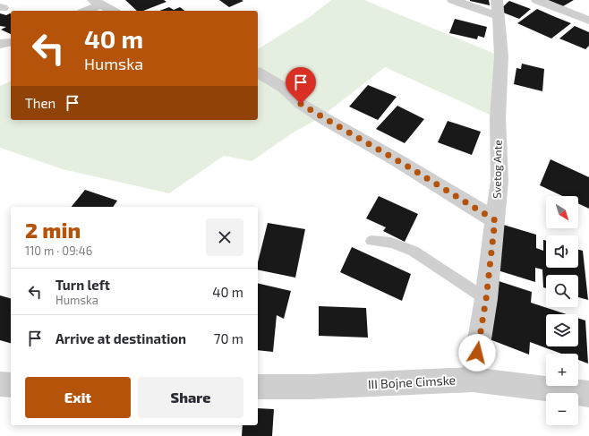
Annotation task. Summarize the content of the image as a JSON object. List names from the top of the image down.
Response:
{
  "streets": {
    "street": ["Svetog Ante", "III Bojne Cimske"]
  },
  "crossings": [
    ["Svetog Ante", "III Bojne Cimske"]
  ],
  "north": "bottom right",
  "page": {
    "turn": ["40 m", "Humska"],
    "then": "Then",
    "map_buttons": ["+", "−"],
    "heading": ["2 min", "110 m · 09:46"],
    "list": [
      {
        "name": "Turn left",
        "note": "Humska",
        "value": "40 m"
      },
      {
        "name": "Arrive at destination",
        "value": "70 m"
      }
    ],
    "buttons": ["Exit", "Share"]
  }
}
